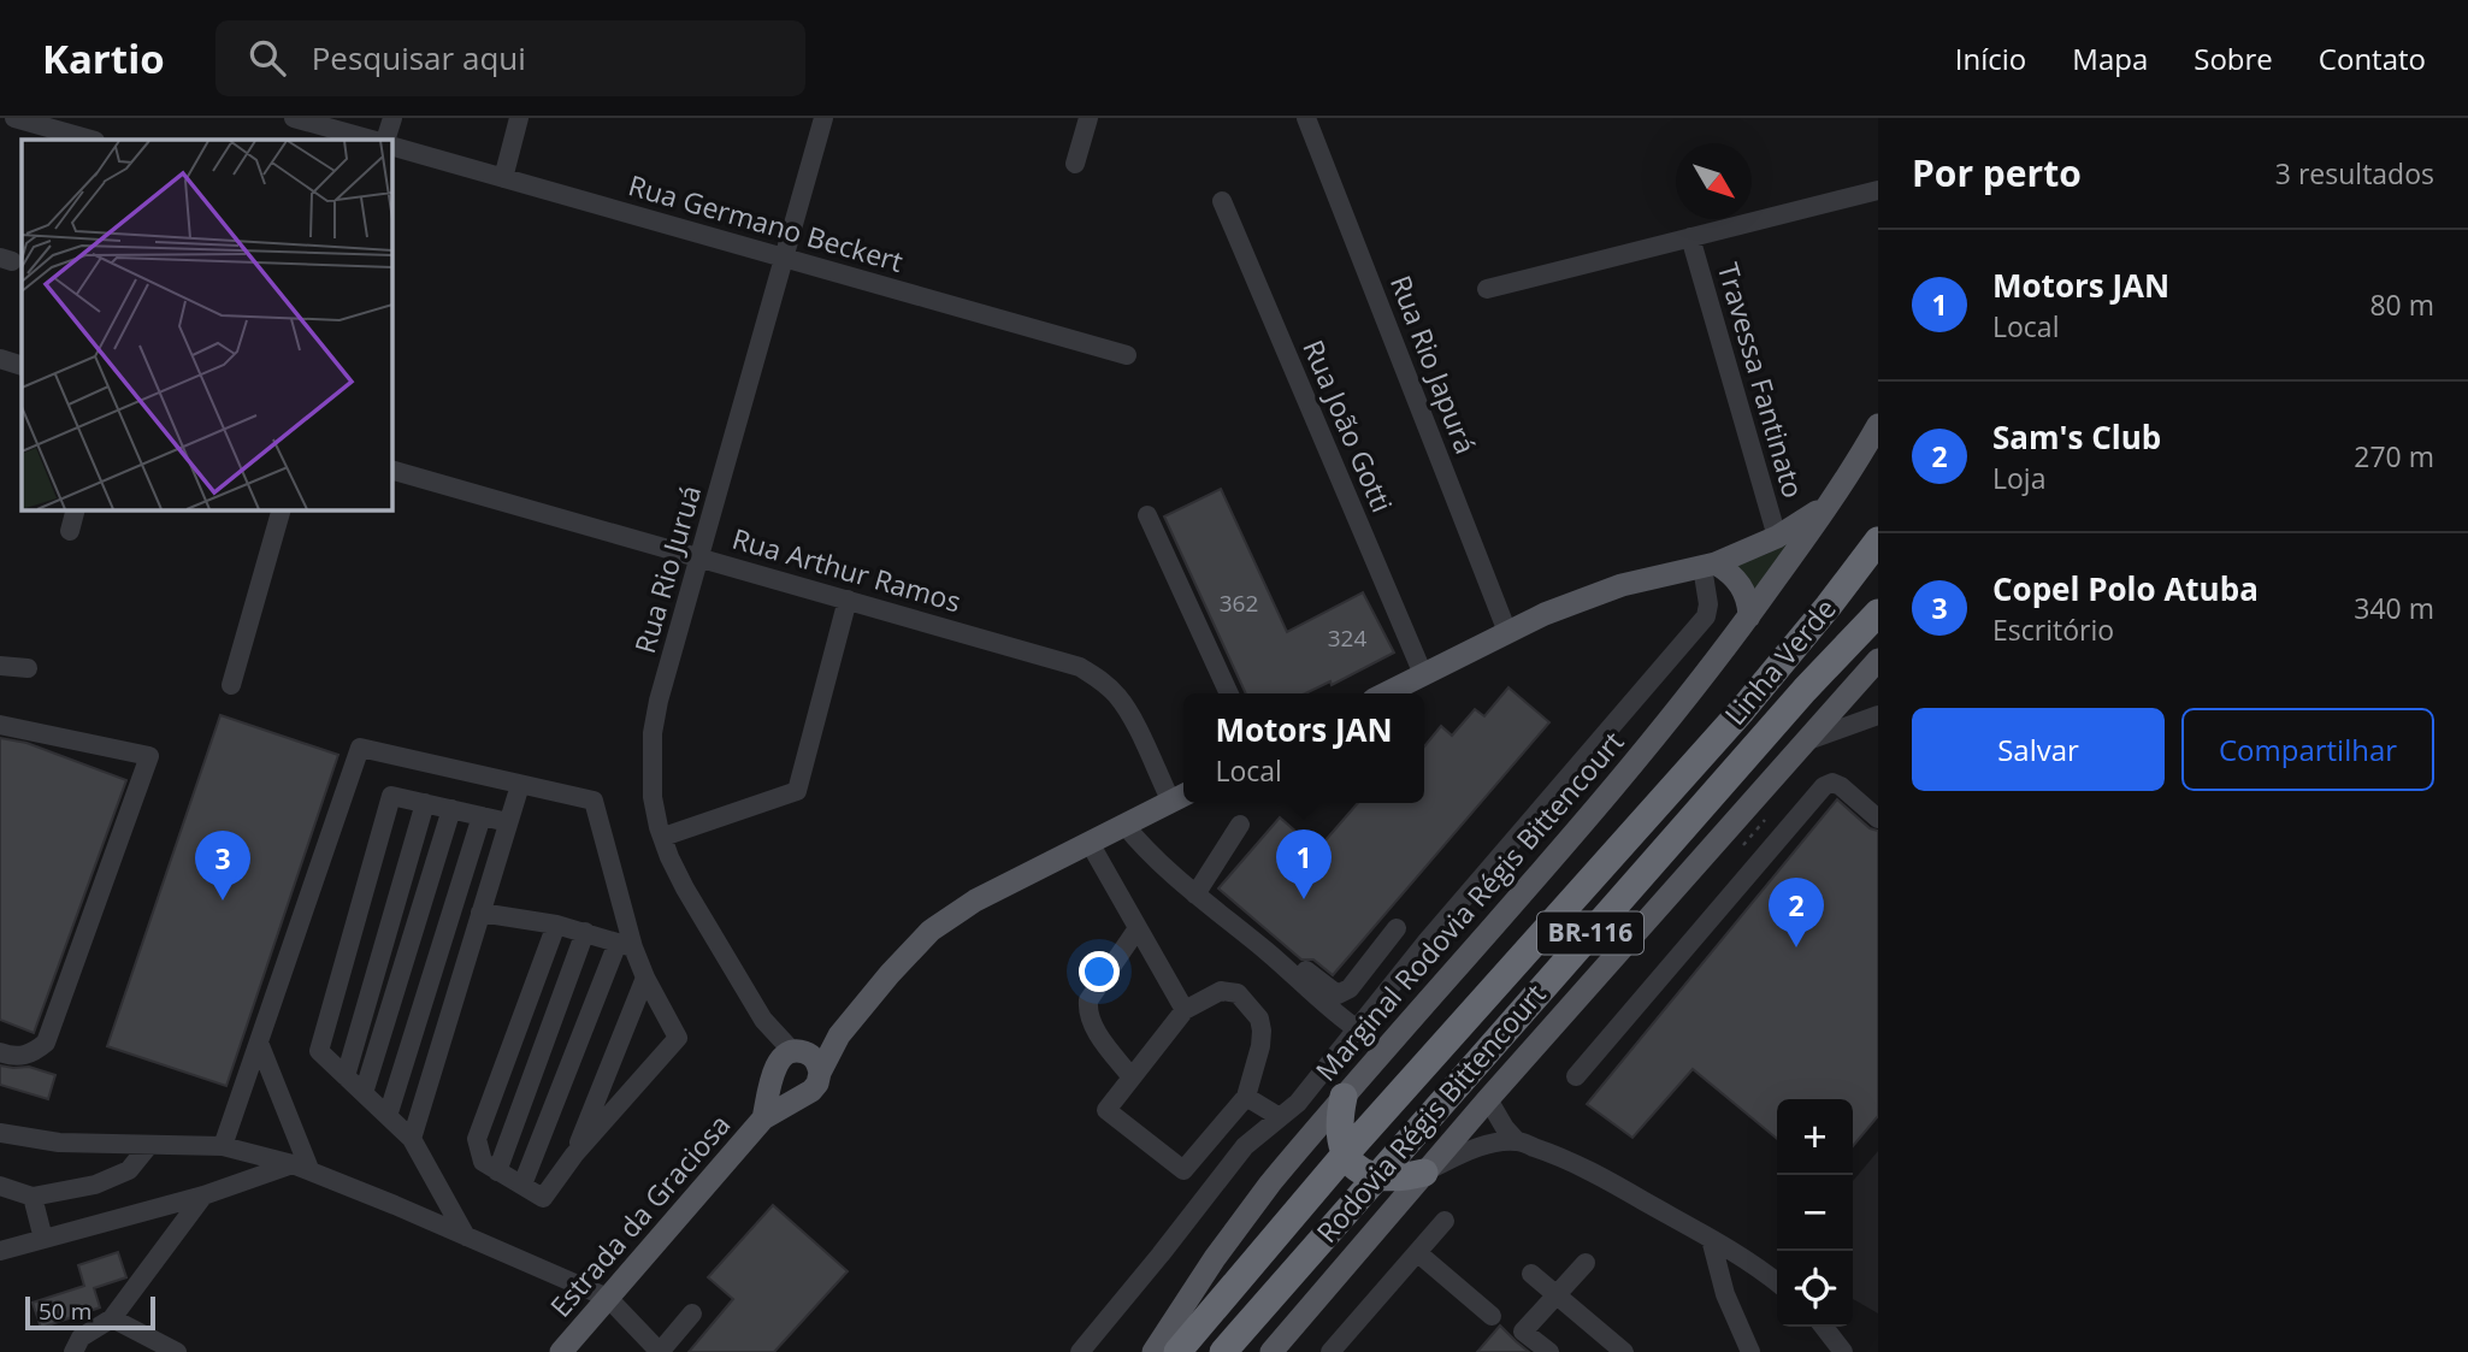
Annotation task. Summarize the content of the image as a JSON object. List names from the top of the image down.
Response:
{
  "streets": {
    "highway": ["Linha Verde", "BR-116", "Rodovia Régis Bittencourt"],
    "main road": ["Marginal Rodovia Régis Bittencourt", "Estrada da Graciosa"],
    "street": [
      "Rua Germano Beckert",
      "Rua Rio Japurá",
      "Travessa Fantinato",
      "Rua João Gotti",
      "Rua Rio Juruá",
      "Rua Arthur Ramos"
    ]
  },
  "crossings": [
    ["Rua Germano Beckert", "Rua Rio Juruá"],
    ["Rua Rio Juruá", "Rua Arthur Ramos"],
    ["Rua Rio Juruá", "Estrada da Graciosa"],
    ["Linha Verde", "Rodovia Régis Bittencourt"],
    ["BR-116", "Rodovia Régis Bittencourt"]
  ],
  "house_numbers": ["362", "324"],
  "scale_bar": "50 m",
  "north": "bottom right",
  "page": {
    "header": "Kartio",
    "search": "Pesquisar aqui",
    "nav": [
      "Início",
      "Mapa",
      "Sobre",
      "Contato"
    ],
    "heading": ["Por perto", "3 resultados"],
    "list": [
      {
        "mark": "1",
        "name": "Motors JAN",
        "note": "Local",
        "value": "80 m"
      },
      {
        "mark": "2",
        "name": "Sam's Club",
        "note": "Loja",
        "value": "270 m"
      },
      {
        "mark": "3",
        "name": "Copel Polo Atuba",
        "note": "Escritório",
        "value": "340 m"
      }
    ],
    "buttons": ["Salvar", "Compartilhar"],
    "popup": ["Motors JAN", "Local"],
    "pins": ["1", "3", "2"],
    "map_buttons": ["+", "−"],
    "scale": "50 m"
  }
}
